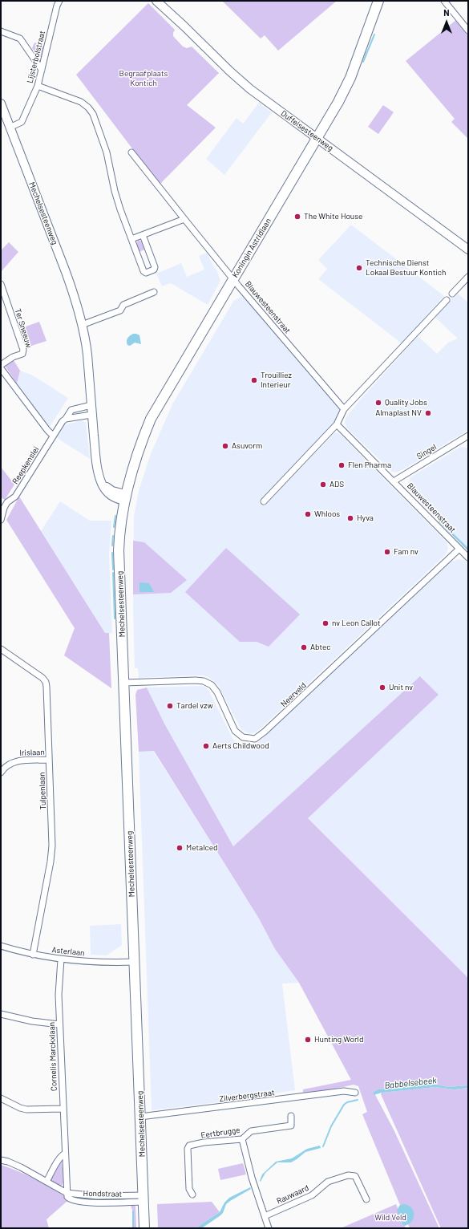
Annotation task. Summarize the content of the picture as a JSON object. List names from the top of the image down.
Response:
{
  "streets": {
    "main road": ["Mechelsesteenweg", "Koningin Astridlaan"],
    "street": [
      "Lijsterbolstraat",
      "Duffelsesteenweg",
      "Blauwesteenstraat",
      "Ter Sneeuw",
      "Singel",
      "Reepkenslei",
      "Neerveld",
      "Irislaan",
      "Tulpenlaan",
      "Asterlaan",
      "Cornelis Marckxlaan",
      "Zilverbergstraat",
      "Eertbrugge",
      "Hondstraat",
      "Rauwaard"
    ]
  },
  "crossings": [
    ["Lijsterbolstraat", "Mechelsesteenweg"],
    ["Duffelsesteenweg", "Koningin Astridlaan"],
    ["Mechelsesteenweg", "Koningin Astridlaan"],
    ["Mechelsesteenweg", "Reepkenslei"],
    ["Mechelsesteenweg", "Neerveld"],
    ["Mechelsesteenweg", "Asterlaan"],
    ["Mechelsesteenweg", "Zilverbergstraat"],
    ["Mechelsesteenweg", "Hondstraat"],
    ["Koningin Astridlaan", "Blauwesteenstraat"],
    ["Blauwesteenstraat", "Singel"],
    ["Blauwesteenstraat", "Neerveld"],
    ["Irislaan", "Tulpenlaan"],
    ["Tulpenlaan", "Asterlaan"],
    ["Asterlaan", "Cornelis Marckxlaan"],
    ["Cornelis Marckxlaan", "Hondstraat"]
  ],
  "water": ["Babbelsebeek"],
  "parks": ["Begraafplaats Kontich", "Wild Veld"],
  "places": [
    "The White House",
    "Technische Dienst Lokaal Bestuur Kontich",
    "Trouilliez Interieur",
    "Quality Jobs",
    "Almaplast NV",
    "Asuvorm",
    "Flen Pharma",
    "ADS",
    "Whloos",
    "Hyva",
    "Fam nv",
    "nv Leon Callot",
    "Abtec",
    "Unit nv",
    "Tardel vzw",
    "Aerts Childwood",
    "Metalced",
    "Hunting World"
  ],
  "north": "top"
}
